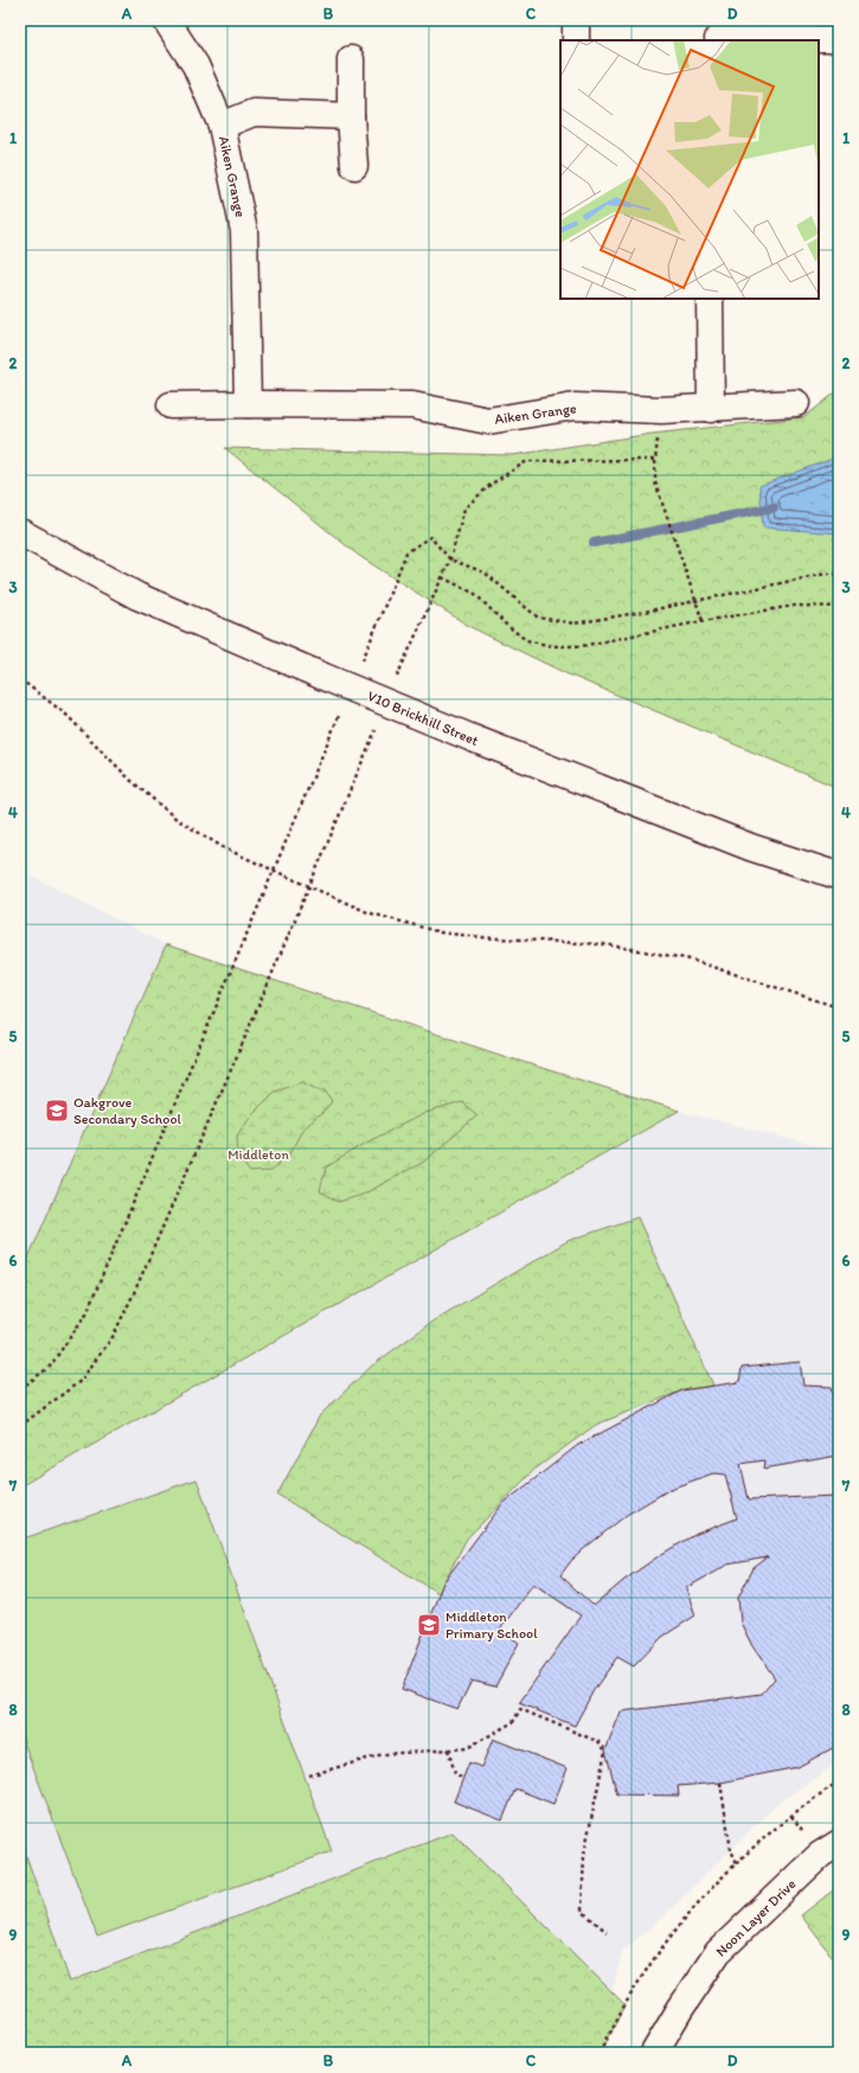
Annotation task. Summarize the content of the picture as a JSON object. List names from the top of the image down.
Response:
{
  "streets": {
    "street": ["Aiken Grange", "V10 Brickhill Street", "Noon Layer Drive"]
  },
  "parks": ["Middleton"],
  "places": {
    "school or university": ["Oakgrove Secondary School", "Middleton Primary School"]
  },
  "grid": {
    "columns": [
      "A",
      "B",
      "C",
      "D"
    ],
    "rows": [
      "1",
      "2",
      "3",
      "4",
      "5",
      "6",
      "7",
      "8",
      "9"
    ]
  }
}
